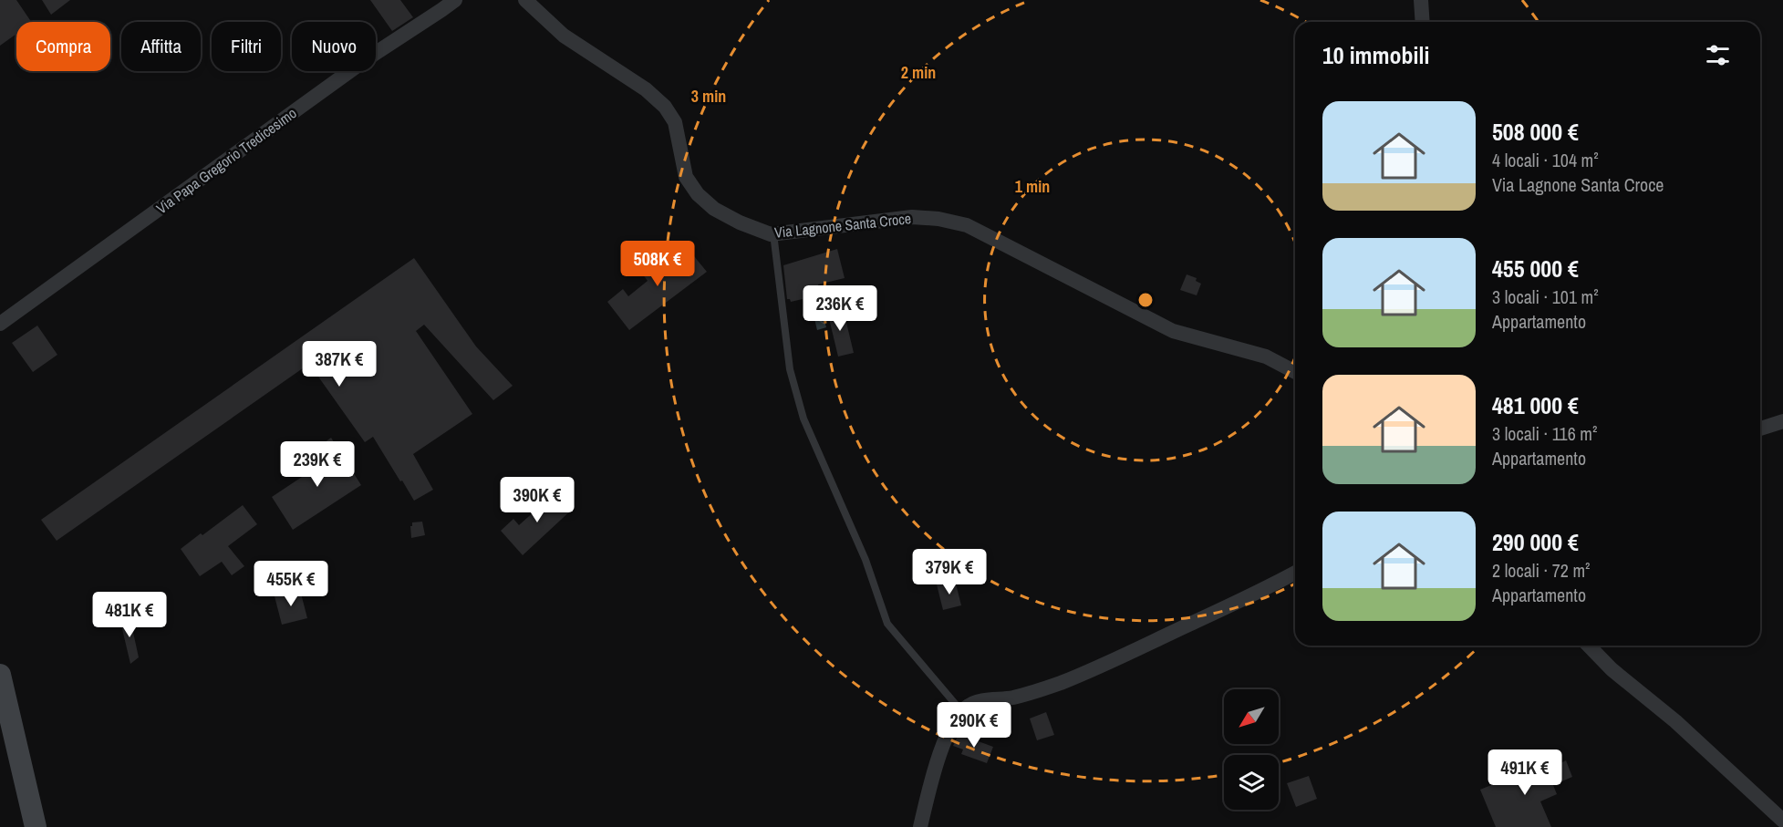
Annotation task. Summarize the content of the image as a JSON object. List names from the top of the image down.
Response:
{
  "streets": {
    "street": ["Via Papa Gregorio Tredicesimo", "Via Lagnone Santa Croce"]
  },
  "north": "bottom left",
  "page": {
    "chip": [
      "Compra",
      "Affitta",
      "Filtri",
      "Nuovo"
    ],
    "heading": "10 immobili",
    "list": [
      {
        "name": "508 000 €",
        "note": "4 locali · 104 m² · Via Lagnone Santa Croce"
      },
      {
        "name": "455 000 €",
        "note": "3 locali · 101 m² · Appartamento"
      },
      {
        "name": "481 000 €",
        "note": "3 locali · 116 m² · Appartamento"
      },
      {
        "name": "290 000 €",
        "note": "2 locali · 72 m² · Appartamento"
      }
    ],
    "price": [
      "508K €",
      "236K €",
      "387K €",
      "239K €",
      "390K €",
      "379K €",
      "455K €",
      "481K €",
      "290K €",
      "491K €"
    ]
  },
  "rings": ["2 min", "3 min", "1 min"]
}
